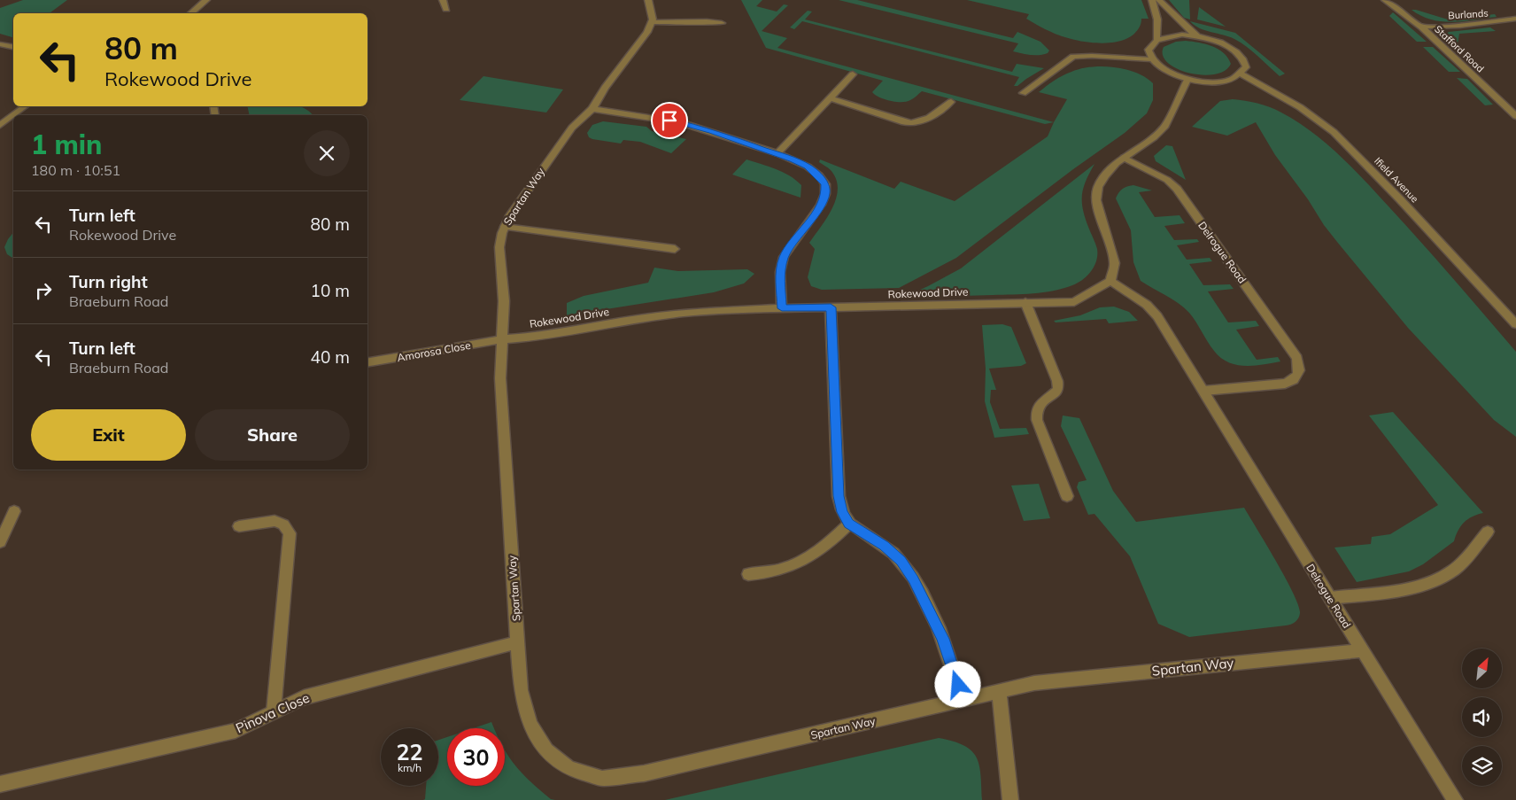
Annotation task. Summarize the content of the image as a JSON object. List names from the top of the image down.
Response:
{
  "streets": {
    "street": [
      "Burlands",
      "Stafford Road",
      "Ifield Avenue",
      "Spartan Way",
      "Delrogue Road",
      "Rokewood Drive",
      "Amorosa Close",
      "Pinova Close"
    ]
  },
  "crossings": [
    ["Burlands", "Stafford Road"],
    ["Spartan Way", "Delrogue Road"],
    ["Spartan Way", "Rokewood Drive"],
    ["Spartan Way", "Amorosa Close"],
    ["Spartan Way", "Pinova Close"],
    ["Delrogue Road", "Rokewood Drive"],
    ["Rokewood Drive", "Amorosa Close"]
  ],
  "north": "top right",
  "page": {
    "turn": ["80 m", "Rokewood Drive"],
    "heading": ["1 min", "180 m · 10:51"],
    "list": [
      {
        "name": "Turn left",
        "note": "Rokewood Drive",
        "value": "80 m"
      },
      {
        "name": "Turn right",
        "note": "Braeburn Road",
        "value": "10 m"
      },
      {
        "name": "Turn left",
        "note": "Braeburn Road",
        "value": "40 m"
      }
    ],
    "buttons": ["Exit", "Share"],
    "speed": "22 km/h",
    "limit": "30"
  }
}
